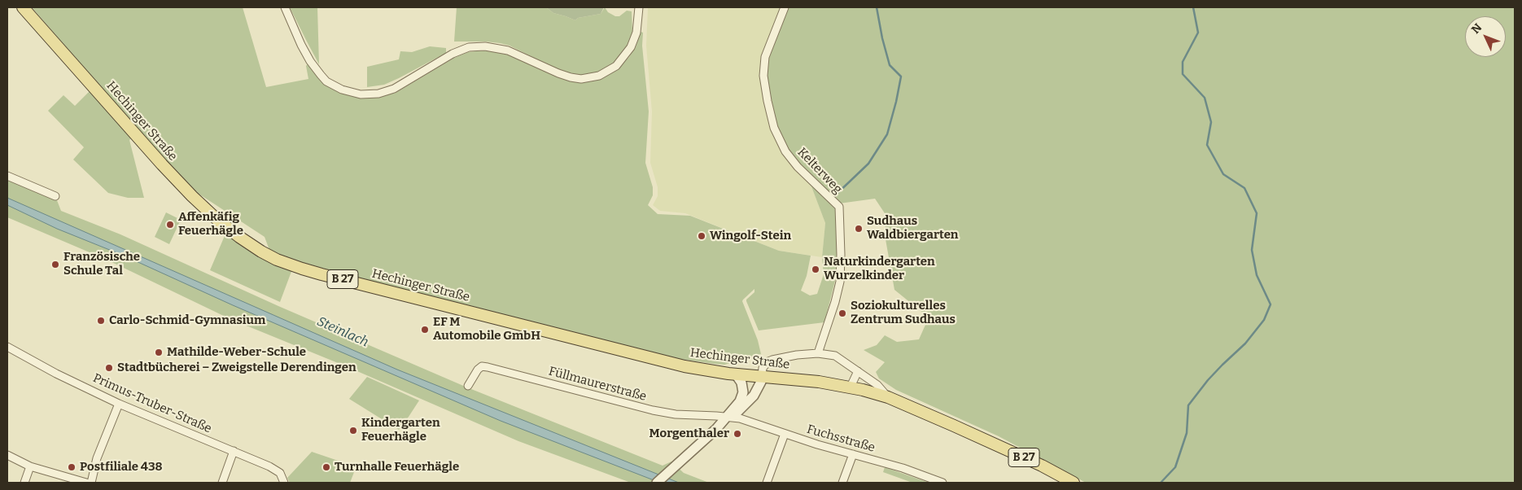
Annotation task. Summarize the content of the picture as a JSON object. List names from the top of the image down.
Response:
{
  "streets": {
    "main road": ["Hechinger Straße", "B 27"],
    "street": [
      "Kelterweg",
      "Füllmaurerstraße",
      "Primus-Truber-Straße",
      "Fuchsstraße"
    ]
  },
  "crossings": [
    ["Hechinger Straße", "Kelterweg"],
    ["Füllmaurerstraße", "Fuchsstraße"]
  ],
  "water": ["Steinlach"],
  "places": [
    "Affenkäfig Feuerhägle",
    "Sudhaus Waldbiergarten",
    "Wingolf-Stein",
    "Französische Schule Tal",
    "Naturkindergarten Wurzelkinder",
    "Soziokulturelles Zentrum Sudhaus",
    "Carlo-Schmid-Gymnasium",
    "EF M Automobile GmbH",
    "Mathilde-Weber-Schule",
    "Stadtbücherei – Zweigstelle Derendingen",
    "Kindergarten Feuerhägle",
    "Morgenthaler",
    "Postfiliale 438",
    "Turnhalle Feuerhägle"
  ],
  "north": "top left"
}
